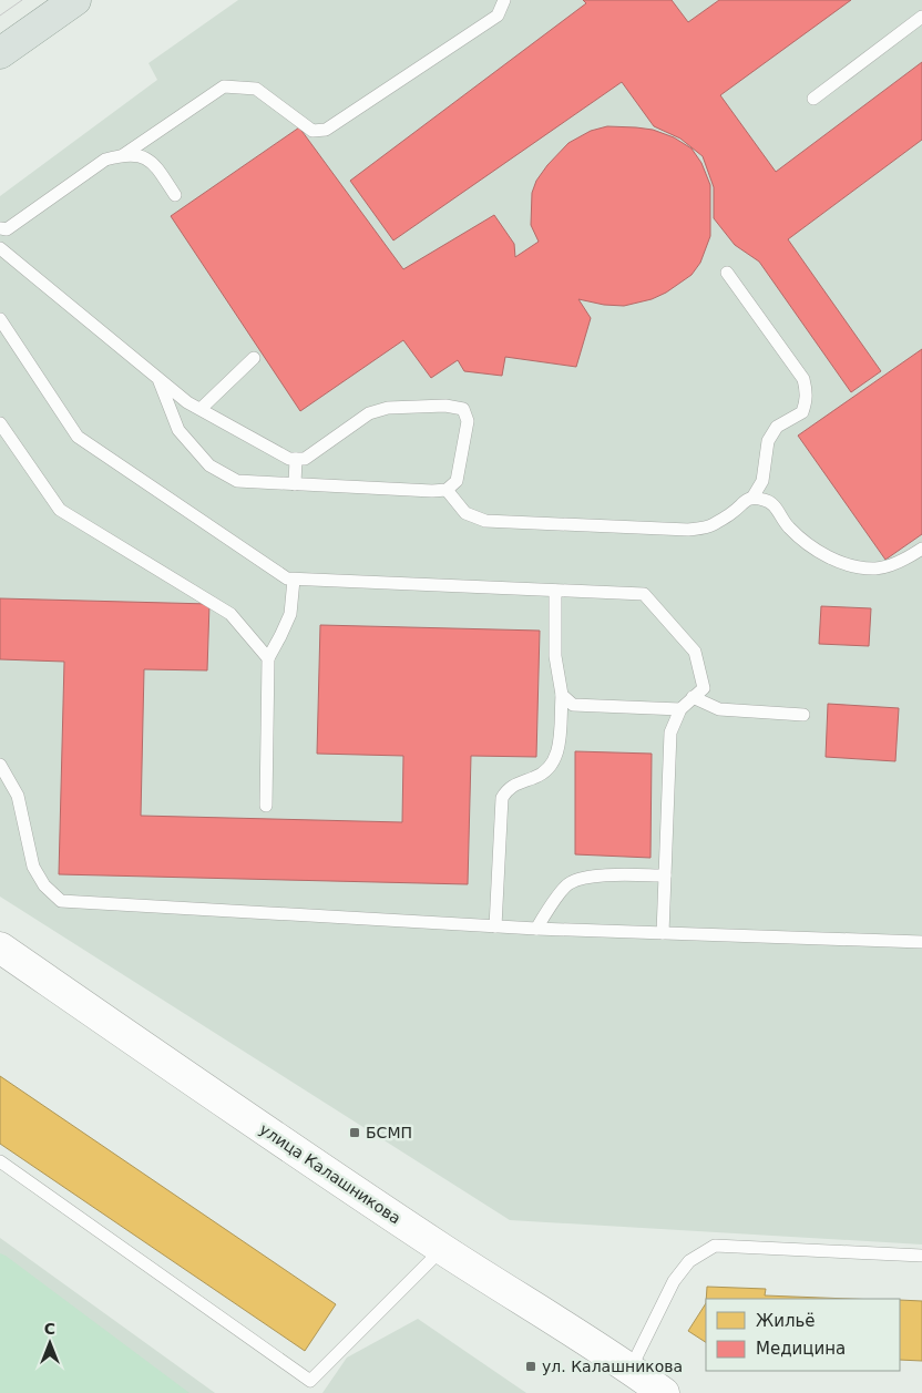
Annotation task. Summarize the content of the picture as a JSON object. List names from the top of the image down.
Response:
{
  "streets": {
    "main road": ["улица Калашникова"]
  },
  "places": {
    "transit": ["БСМП", "ул. Калашникова"]
  },
  "legend": ["Жильё", "Медицина"],
  "north": "top"
}
